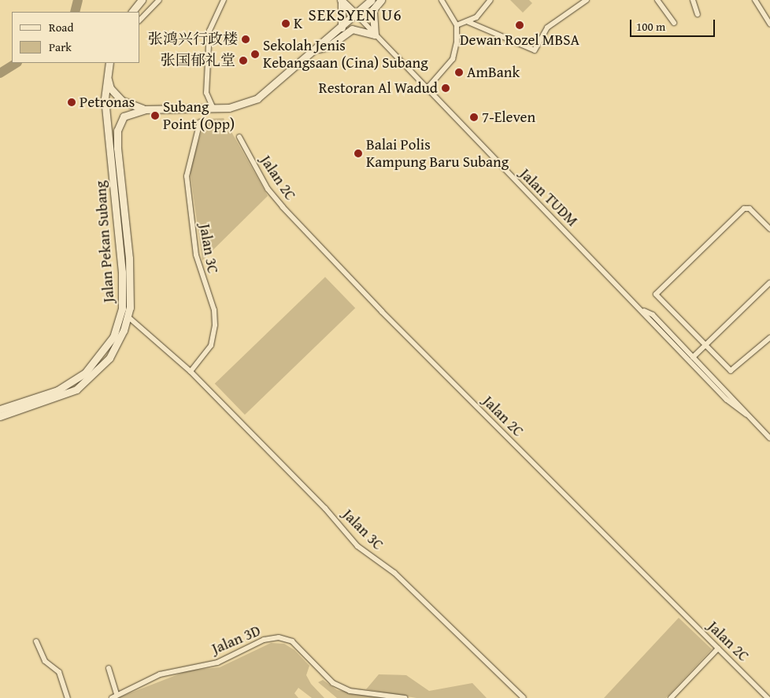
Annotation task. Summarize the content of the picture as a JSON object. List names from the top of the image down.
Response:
{
  "streets": {
    "main road": ["Jalan Pekan Subang"],
    "street": [
      "Jalan 2C",
      "Jalan TUDM",
      "Jalan 3C",
      "Jalan 3D"
    ]
  },
  "crossings": [
    ["Jalan TUDM", "Jalan Pekan Subang"],
    ["Jalan Pekan Subang", "Jalan 3C"]
  ],
  "districts": ["SEKSYEN U6"],
  "places": [
    "K",
    "Dewan Rozel MBSA",
    "张鸿兴行政楼",
    "Sekolah Jenis Kebangsaan (Cina) Subang",
    "张国郁礼堂",
    "AmBank",
    "Restoran Al Wadud",
    "Petronas",
    "Subang Point (Opp)",
    "7-Eleven",
    "Balai Polis Kampung Baru Subang"
  ],
  "legend": ["Road", "Park"],
  "scale_bar": "100 m"
}
